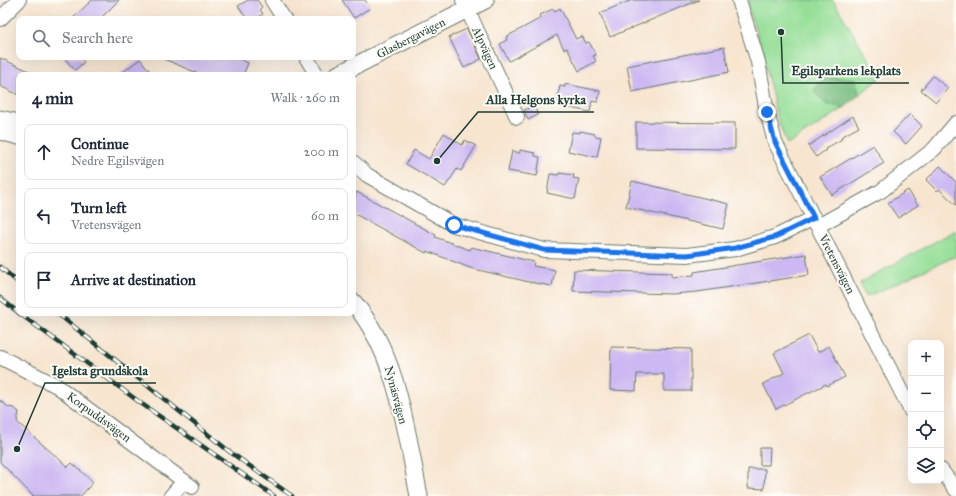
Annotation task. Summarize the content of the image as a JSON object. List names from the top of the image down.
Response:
{
  "streets": {
    "street": [
      "Glasbergavägen",
      "Alpvägen",
      "Vretensvägen",
      "Nynäsvägen",
      "Korpuddsvägen"
    ]
  },
  "crossings": [
    ["Glasbergavägen", "Alpvägen"]
  ],
  "places": ["Egilsparkens lekplats", "Alla Helgons kyrka", "Igelsta grundskola"],
  "page": {
    "search": "Search here",
    "heading": ["4 min", "Walk · 260 m"],
    "list": [
      ["Continue", "Nedre Egilsvägen", "200 m"],
      ["Turn left", "Vretensvägen", "60 m"],
      "Arrive at destination"
    ],
    "map_buttons": ["+", "−"]
  }
}
